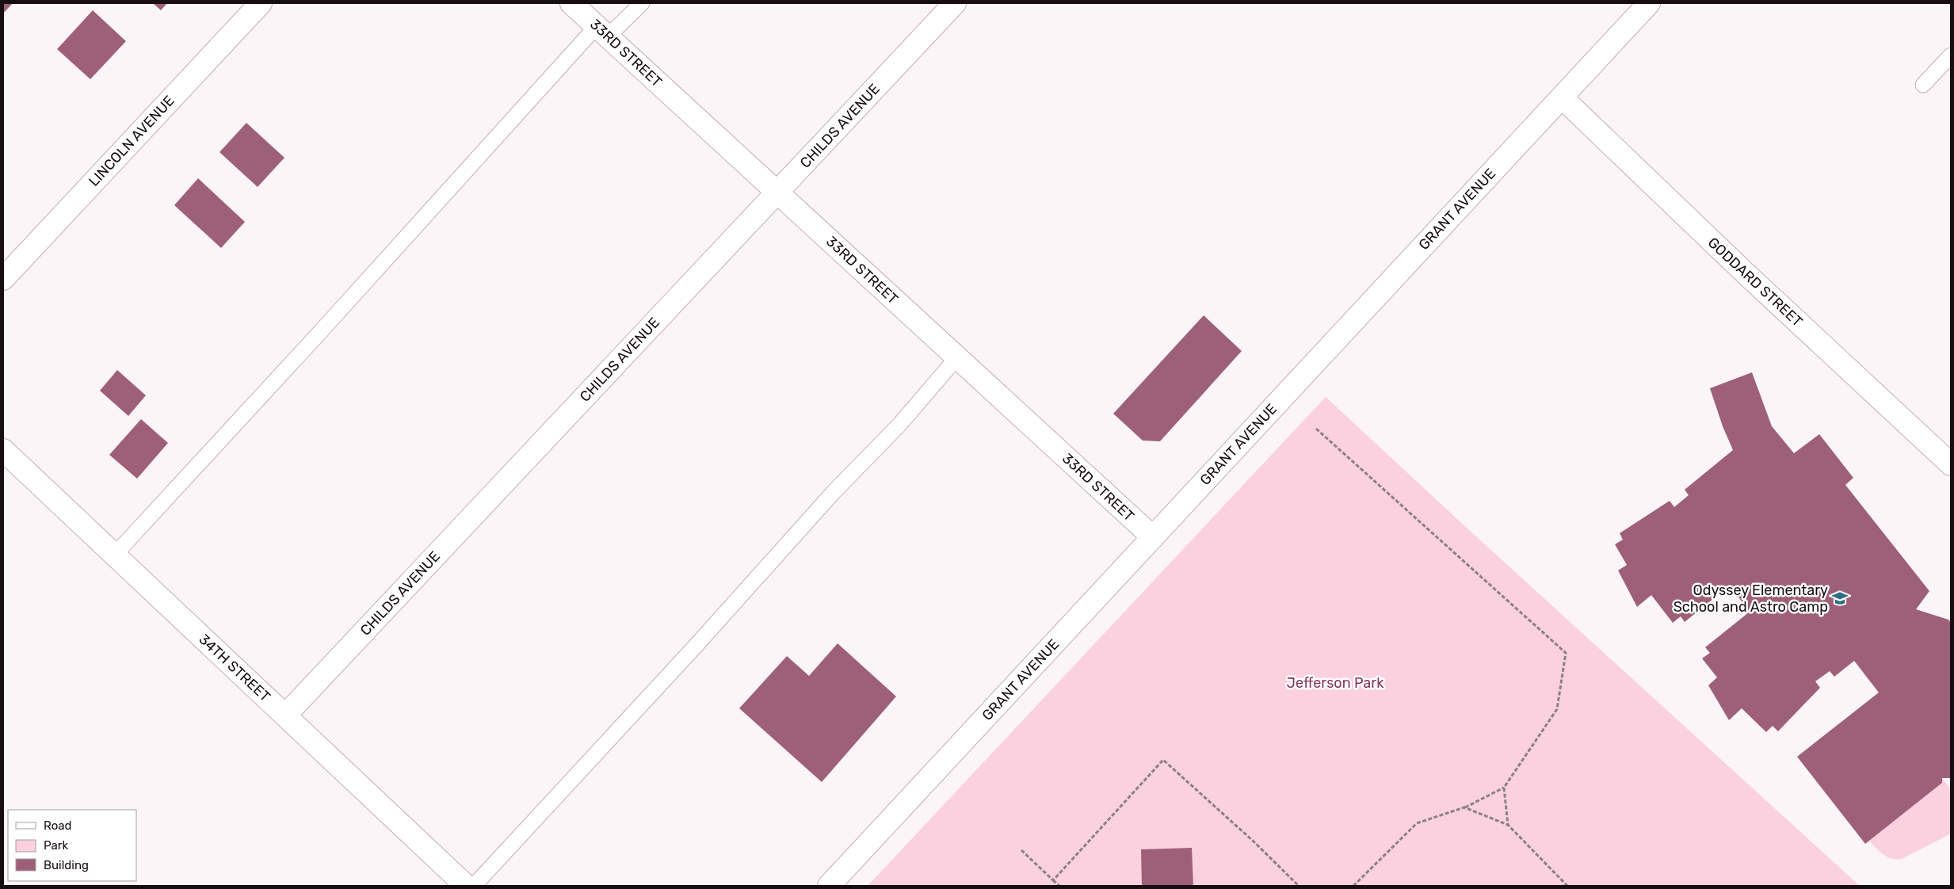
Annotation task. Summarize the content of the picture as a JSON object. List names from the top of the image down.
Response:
{
  "streets": {
    "street": [
      "33RD STREET",
      "CHILDS AVENUE",
      "LINCOLN AVENUE",
      "GRANT AVENUE",
      "GODDARD STREET",
      "34TH STREET"
    ]
  },
  "crossings": [
    ["33RD STREET", "CHILDS AVENUE"],
    ["33RD STREET", "GRANT AVENUE"],
    ["CHILDS AVENUE", "34TH STREET"],
    ["GRANT AVENUE", "GODDARD STREET"]
  ],
  "parks": ["Jefferson Park"],
  "places": {
    "school or university": ["Odyssey Elementary School and Astro Camp"]
  },
  "legend": ["Road", "Park", "Building"]
}
